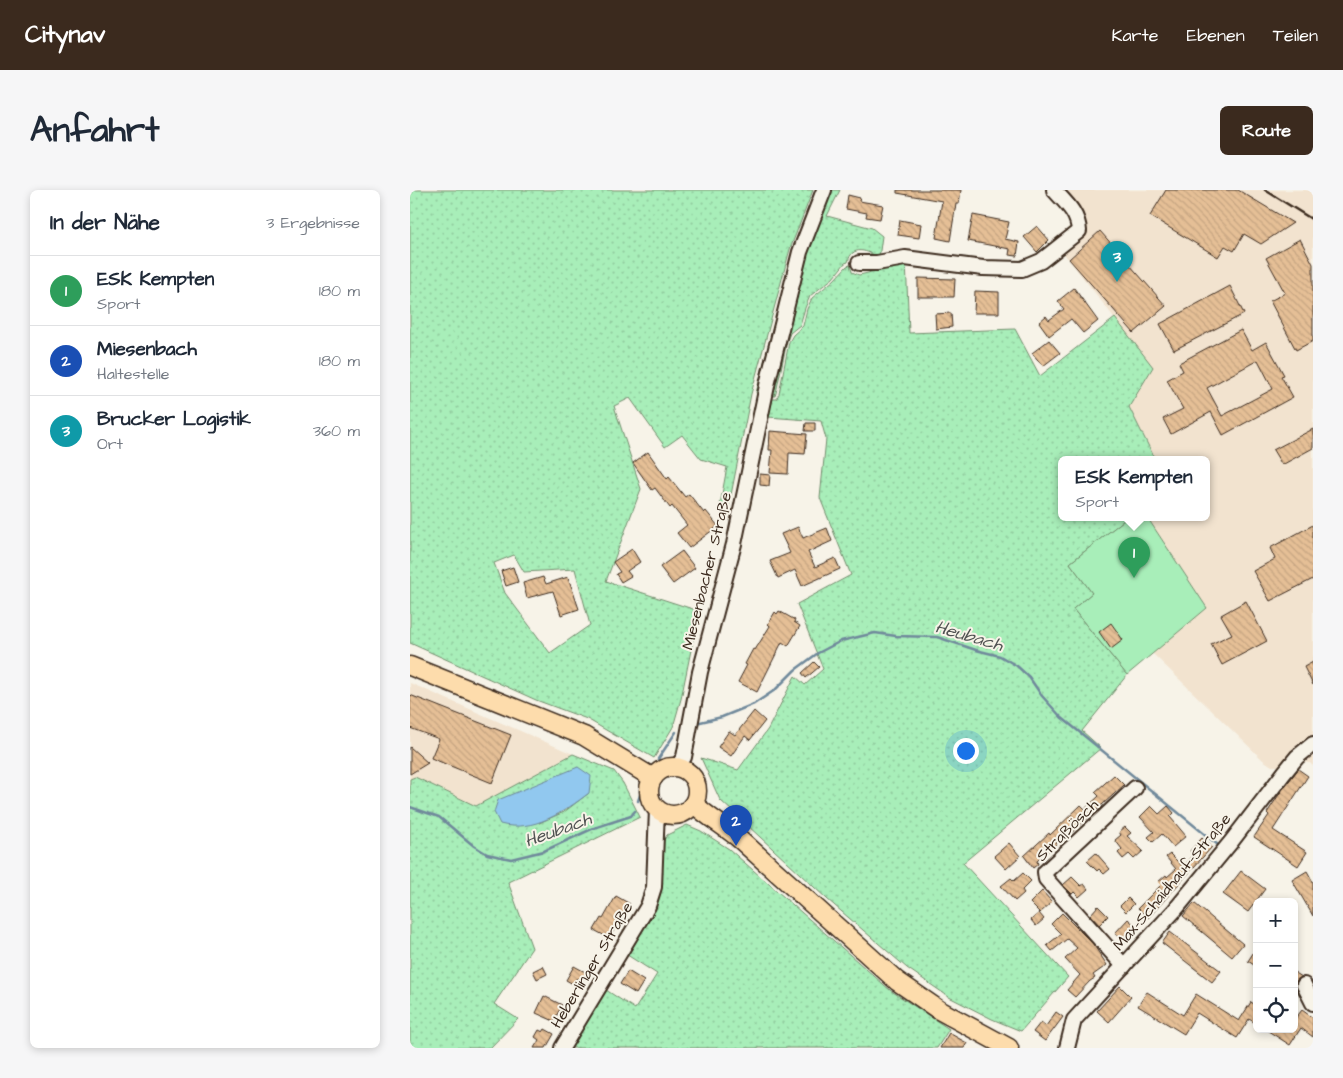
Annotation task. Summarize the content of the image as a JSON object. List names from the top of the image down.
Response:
{
  "streets": {
    "street": [
      "Miesenbacher Straße",
      "Straßösch",
      "Max-Schaidhauf-Straße",
      "Heberlinger Straße"
    ]
  },
  "crossings": [
    ["Miesenbacher Straße", "Heberlinger Straße"],
    ["Straßösch", "Max-Schaidhauf-Straße"]
  ],
  "water": ["Heubach"],
  "page": {
    "header": "Citynav",
    "nav": ["Karte", "Ebenen", "Teilen"],
    "title": "Anfahrt",
    "buttons": "Route",
    "heading": ["In der Nähe", "3 Ergebnisse"],
    "pins": ["3", "1", "2"],
    "list": [
      {
        "mark": "1",
        "name": "ESK Kempten",
        "note": "Sport",
        "value": "180 m"
      },
      {
        "mark": "2",
        "name": "Miesenbach",
        "note": "Haltestelle",
        "value": "180 m"
      },
      {
        "mark": "3",
        "name": "Brucker Logistik",
        "note": "Ort",
        "value": "360 m"
      }
    ],
    "popup": ["ESK Kempten", "Sport"],
    "map_buttons": ["+", "−"]
  }
}
